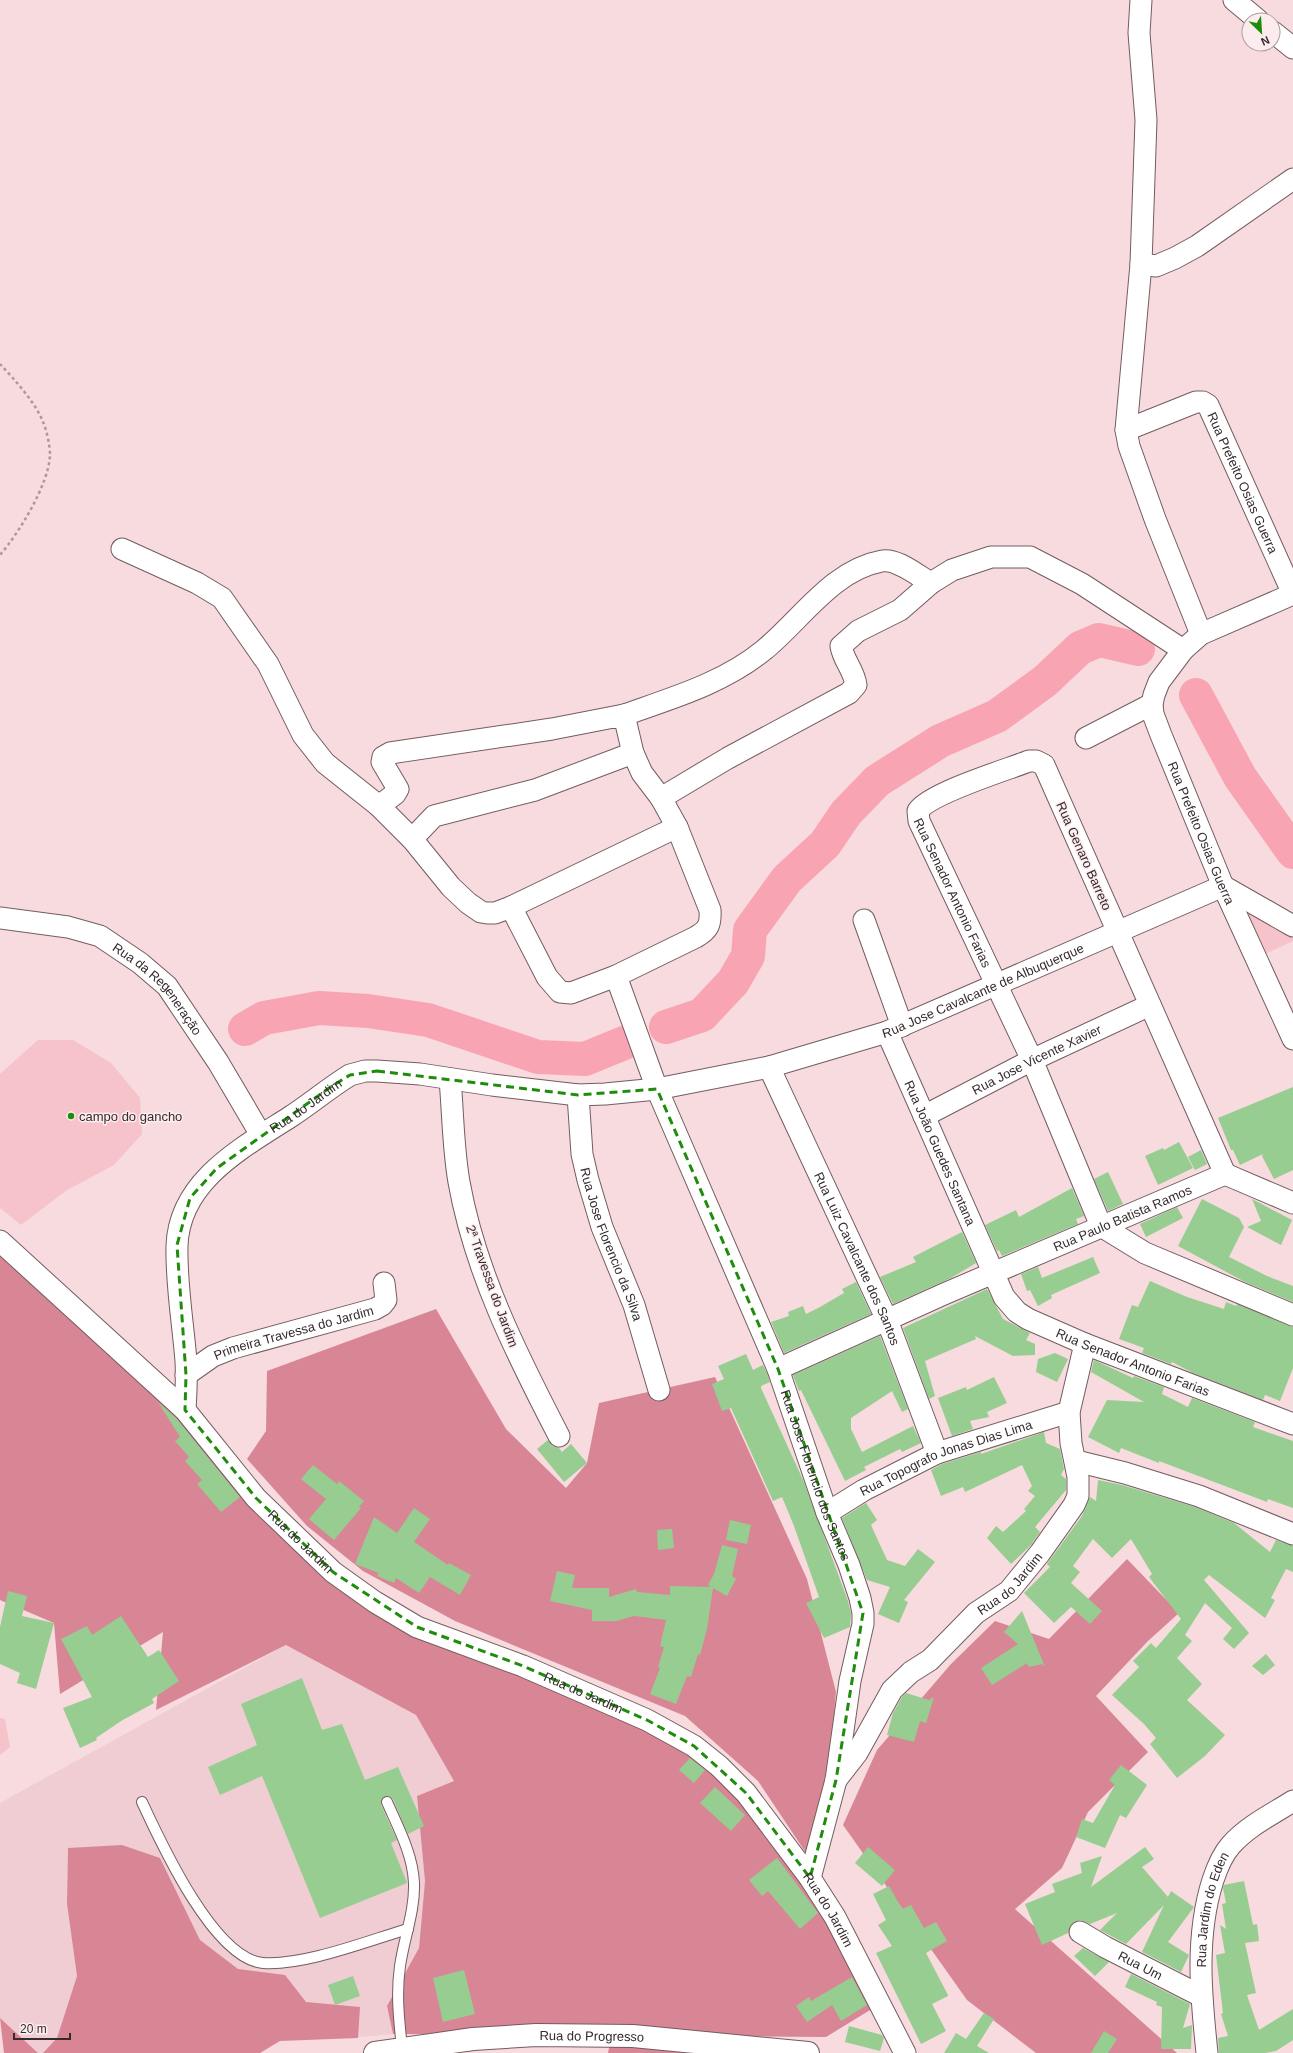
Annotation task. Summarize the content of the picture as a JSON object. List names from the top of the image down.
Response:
{
  "streets": {
    "street": [
      "Rua Prefeito Osias Guerra",
      "Rua Genaro Barreto",
      "Rua Senador Antonio Farias",
      "Rua da Regeneração",
      "Rua Jose Cavalcante de Albuquerque",
      "Rua Jose Vicente Xavier",
      "Rua do Jardim",
      "Rua João Guedes Santana",
      "Rua Paulo Batista Ramos",
      "Rua Jose Florencio da Silva",
      "Rua Luiz Cavalcante dos Santos",
      "2ª Travessa do Jardim",
      "Primeira Travessa do Jardim",
      "Rua Topografo Jonas Dias Lima",
      "Rua Jose Florencio dos Santos",
      "Rua Jardim do Eden",
      "Rua Um",
      "Rua do Progresso"
    ]
  },
  "crossings": [
    ["Rua Prefeito Osias Guerra", "Rua Jose Cavalcante de Albuquerque"],
    ["Rua Genaro Barreto", "Rua Senador Antonio Farias"],
    ["Rua Genaro Barreto", "Rua Jose Cavalcante de Albuquerque"],
    ["Rua Senador Antonio Farias", "Rua Jose Cavalcante de Albuquerque"],
    ["Rua Senador Antonio Farias", "Rua Jose Vicente Xavier"],
    ["Rua Senador Antonio Farias", "Rua do Jardim"],
    ["Rua Senador Antonio Farias", "Rua João Guedes Santana"],
    ["Rua Senador Antonio Farias", "Rua Paulo Batista Ramos"],
    ["Rua da Regeneração", "Rua do Jardim"],
    ["Rua Jose Cavalcante de Albuquerque", "Rua do Jardim"],
    ["Rua Jose Cavalcante de Albuquerque", "Rua João Guedes Santana"],
    ["Rua Jose Cavalcante de Albuquerque", "Rua Luiz Cavalcante dos Santos"],
    ["Rua Jose Cavalcante de Albuquerque", "Rua Jose Florencio dos Santos"],
    ["Rua Jose Vicente Xavier", "Rua João Guedes Santana"],
    ["Rua do Jardim", "Rua Jose Florencio da Silva"],
    ["Rua do Jardim", "2ª Travessa do Jardim"],
    ["Rua do Jardim", "Primeira Travessa do Jardim"],
    ["Rua do Jardim", "Rua Topografo Jonas Dias Lima"],
    ["Rua do Jardim", "Rua Jose Florencio dos Santos"],
    ["Rua João Guedes Santana", "Rua Paulo Batista Ramos"],
    ["Rua Paulo Batista Ramos", "Rua Luiz Cavalcante dos Santos"],
    ["Rua Paulo Batista Ramos", "Rua Jose Florencio dos Santos"],
    ["Rua Luiz Cavalcante dos Santos", "Rua Topografo Jonas Dias Lima"],
    ["Rua Topografo Jonas Dias Lima", "Rua Jose Florencio dos Santos"],
    ["Rua Jardim do Eden", "Rua Um"]
  ],
  "places": ["campo do gancho"],
  "scale_bar": "20 m",
  "north": "bottom right"
}
